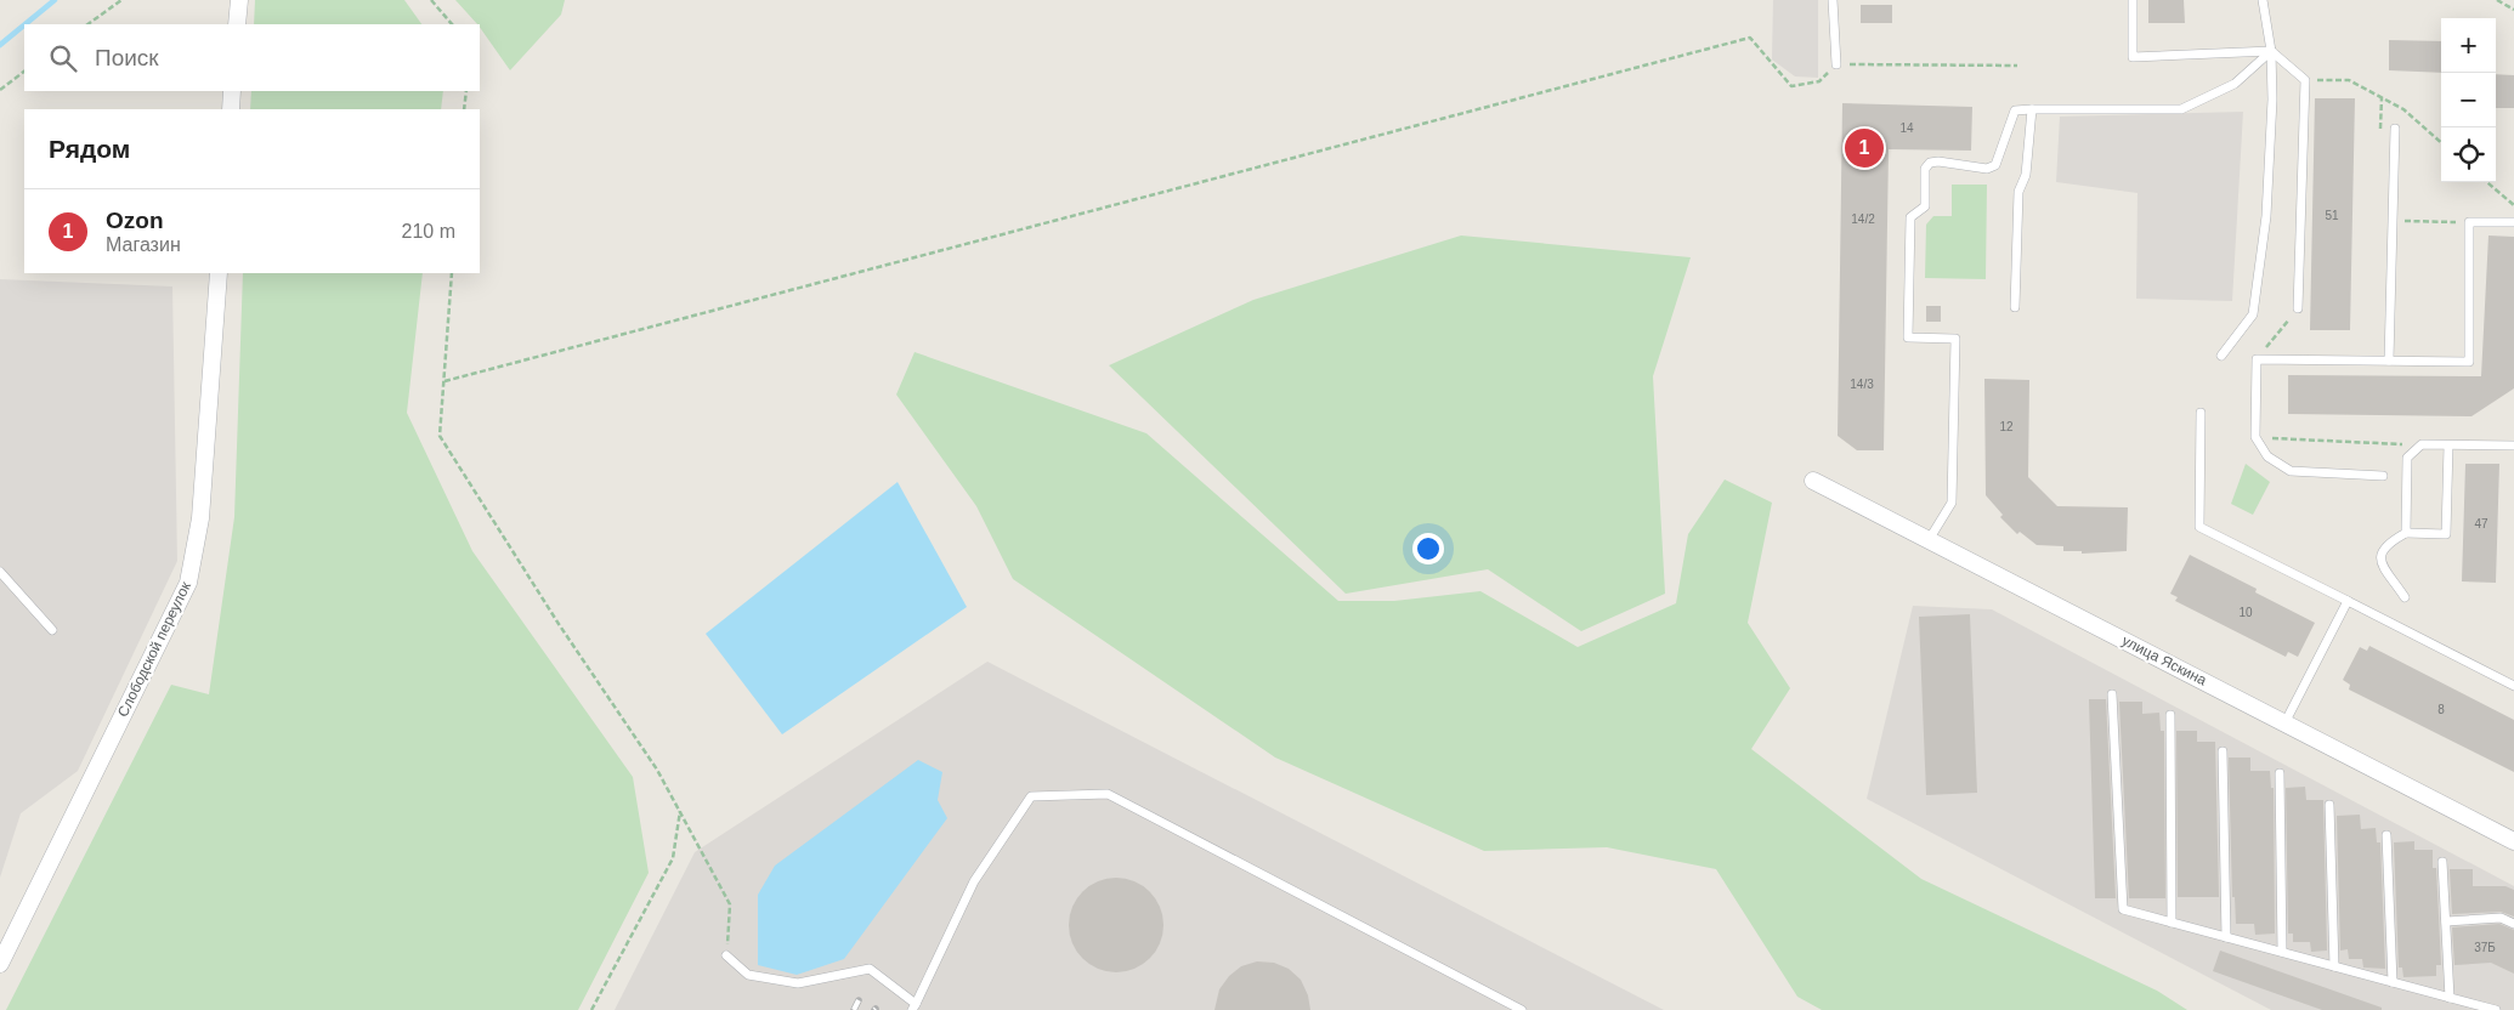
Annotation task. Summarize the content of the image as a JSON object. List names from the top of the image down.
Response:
{
  "streets": {
    "street": ["Слободской переулок", "улица Яскина"]
  },
  "house_numbers": [
    "14",
    "51",
    "14/2",
    "14/3",
    "12",
    "47",
    "10",
    "8",
    "37Б"
  ],
  "page": {
    "map_buttons": ["+", "−"],
    "search": "Поиск",
    "heading": "Рядом",
    "pins": "1",
    "list": [
      {
        "mark": "1",
        "name": "Ozon",
        "note": "Магазин",
        "value": "210 m"
      }
    ]
  }
}
